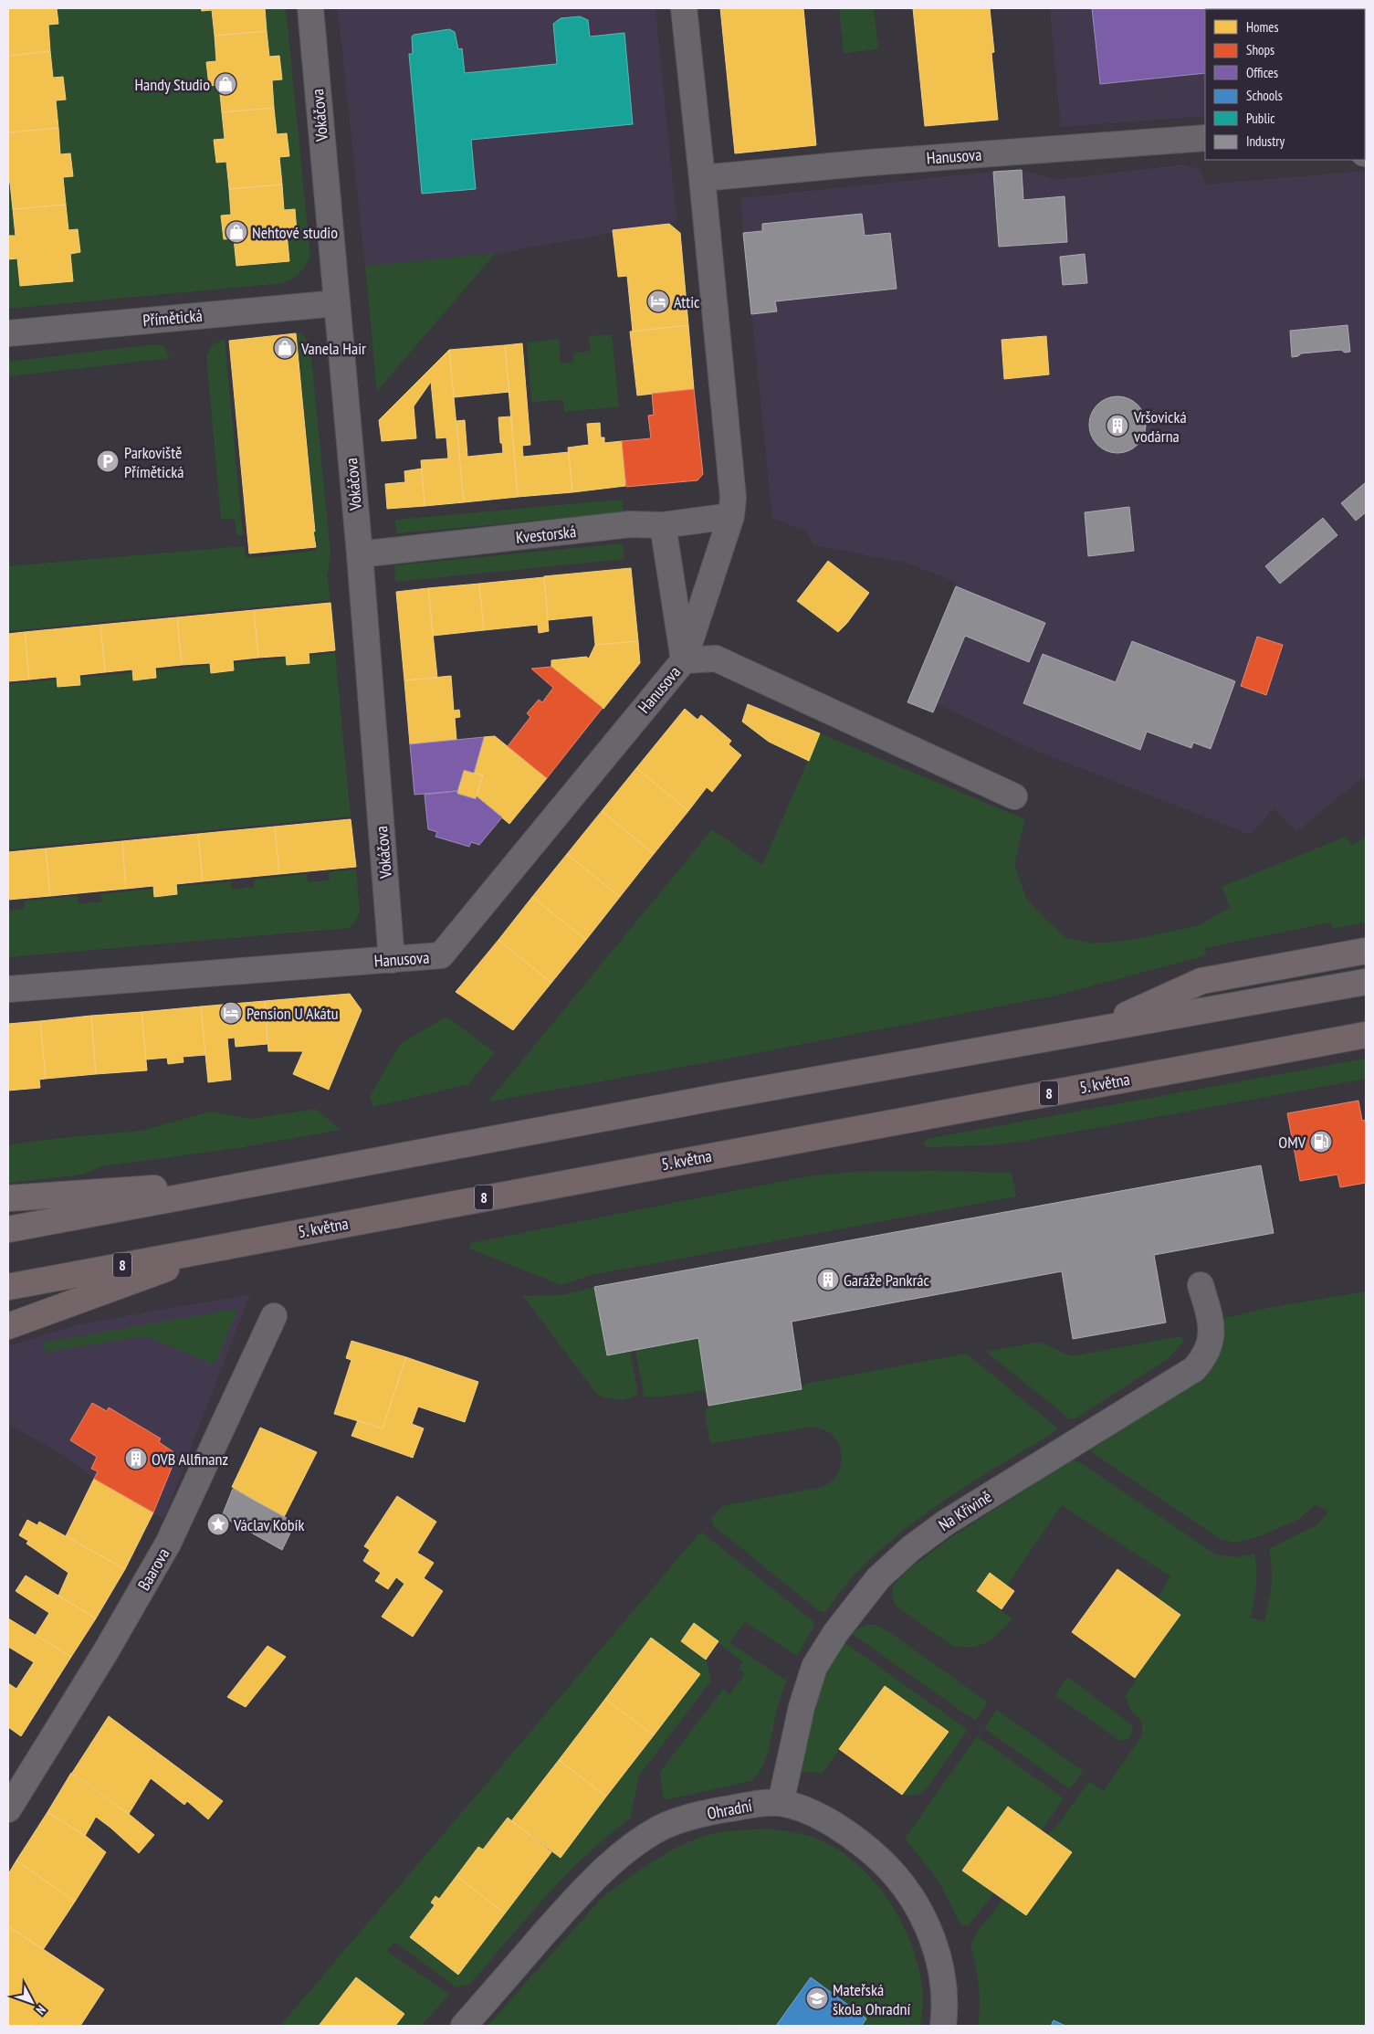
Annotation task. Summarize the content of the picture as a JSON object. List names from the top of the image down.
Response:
{
  "streets": {
    "highway": ["5. května", "8"],
    "street": [
      "Vokáčova",
      "Hanusova",
      "Přímětická",
      "Kvestorská",
      "Na Křivině",
      "Baarova",
      "Ohradní"
    ]
  },
  "crossings": [
    ["Vokáčova", "Hanusova"],
    ["Vokáčova", "Přímětická"],
    ["Vokáčova", "Kvestorská"],
    ["Hanusova", "Kvestorská"],
    ["Na Křivině", "Ohradní"]
  ],
  "places": {
    "shop": ["Handy Studio", "Nehtové studio", "Vanela Hair"],
    "hotel": ["Attic", "Pension U Akátu"],
    "building": ["Vršovická vodárna", "Garáže Pankrác", "OVB Allfinanz"],
    "parking": ["Parkoviště Přímětická"],
    "fuel station": ["OMV"],
    "place": ["Václav Kobík"],
    "school or university": ["Mateřská škola Ohradní"]
  },
  "legend": [
    "Homes",
    "Shops",
    "Offices",
    "Schools",
    "Public",
    "Industry"
  ],
  "north": "bottom right"
}
